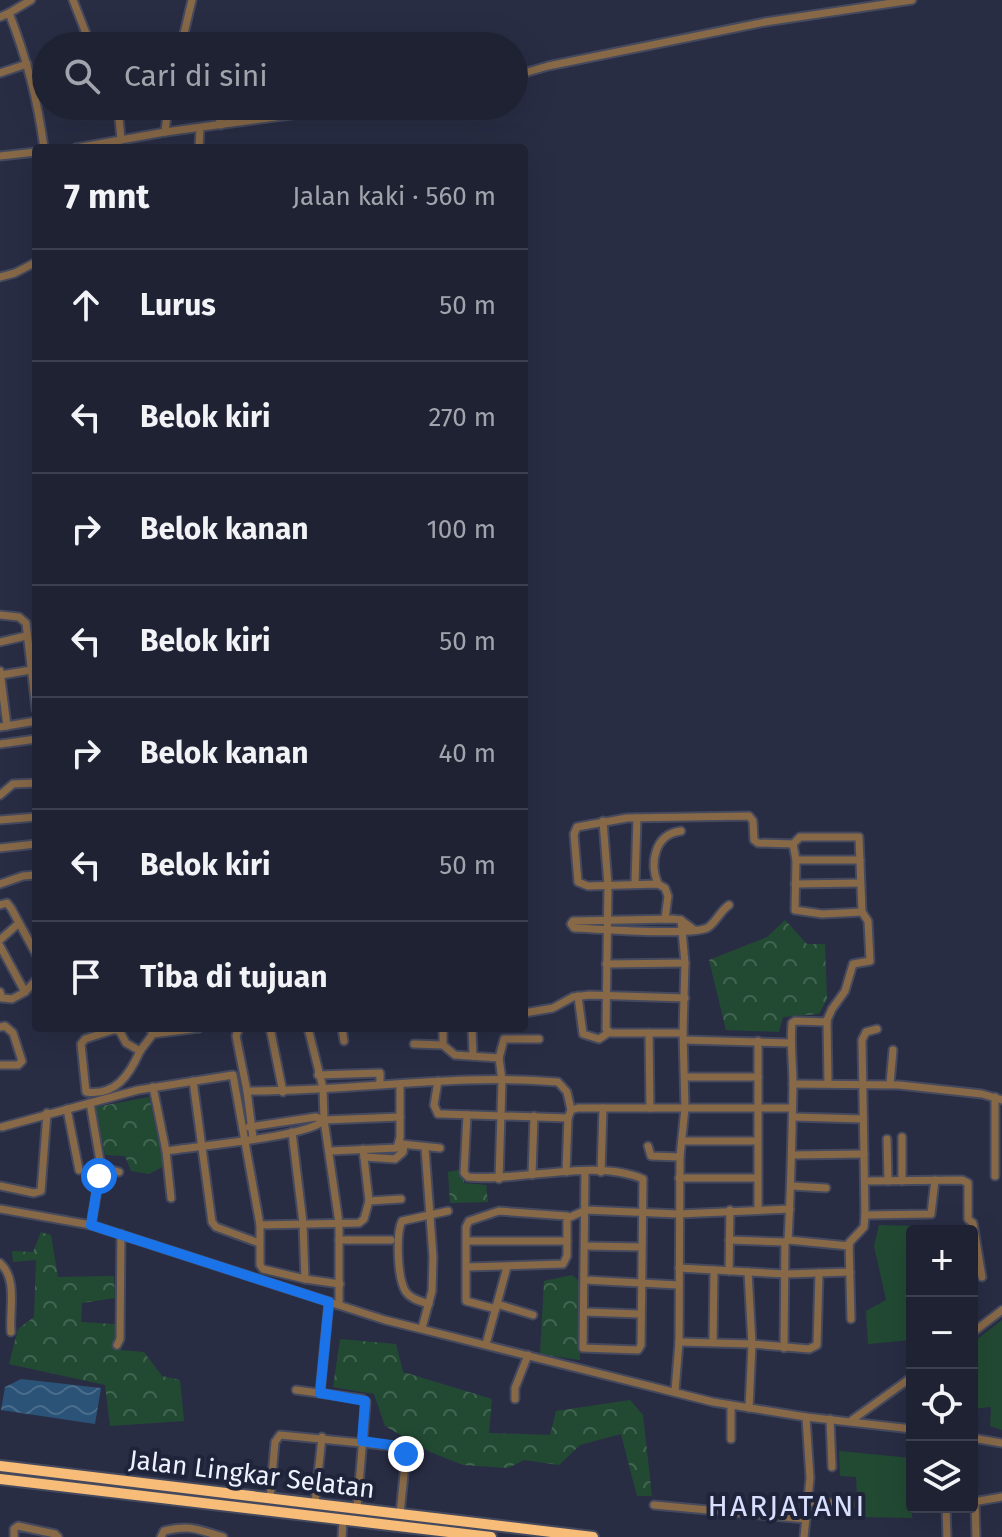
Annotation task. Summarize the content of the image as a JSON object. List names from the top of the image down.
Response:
{
  "streets": {
    "highway": ["Jalan Lingkar Selatan"]
  },
  "districts": ["HARJATANI"],
  "page": {
    "search": "Cari di sini",
    "heading": ["7 mnt", "Jalan kaki · 560 m"],
    "list": [
      ["Lurus", "50 m"],
      ["Belok kiri", "270 m"],
      ["Belok kanan", "100 m"],
      ["Belok kiri", "50 m"],
      ["Belok kanan", "40 m"],
      ["Belok kiri", "50 m"],
      "Tiba di tujuan"
    ],
    "map_buttons": ["+", "−"]
  }
}
